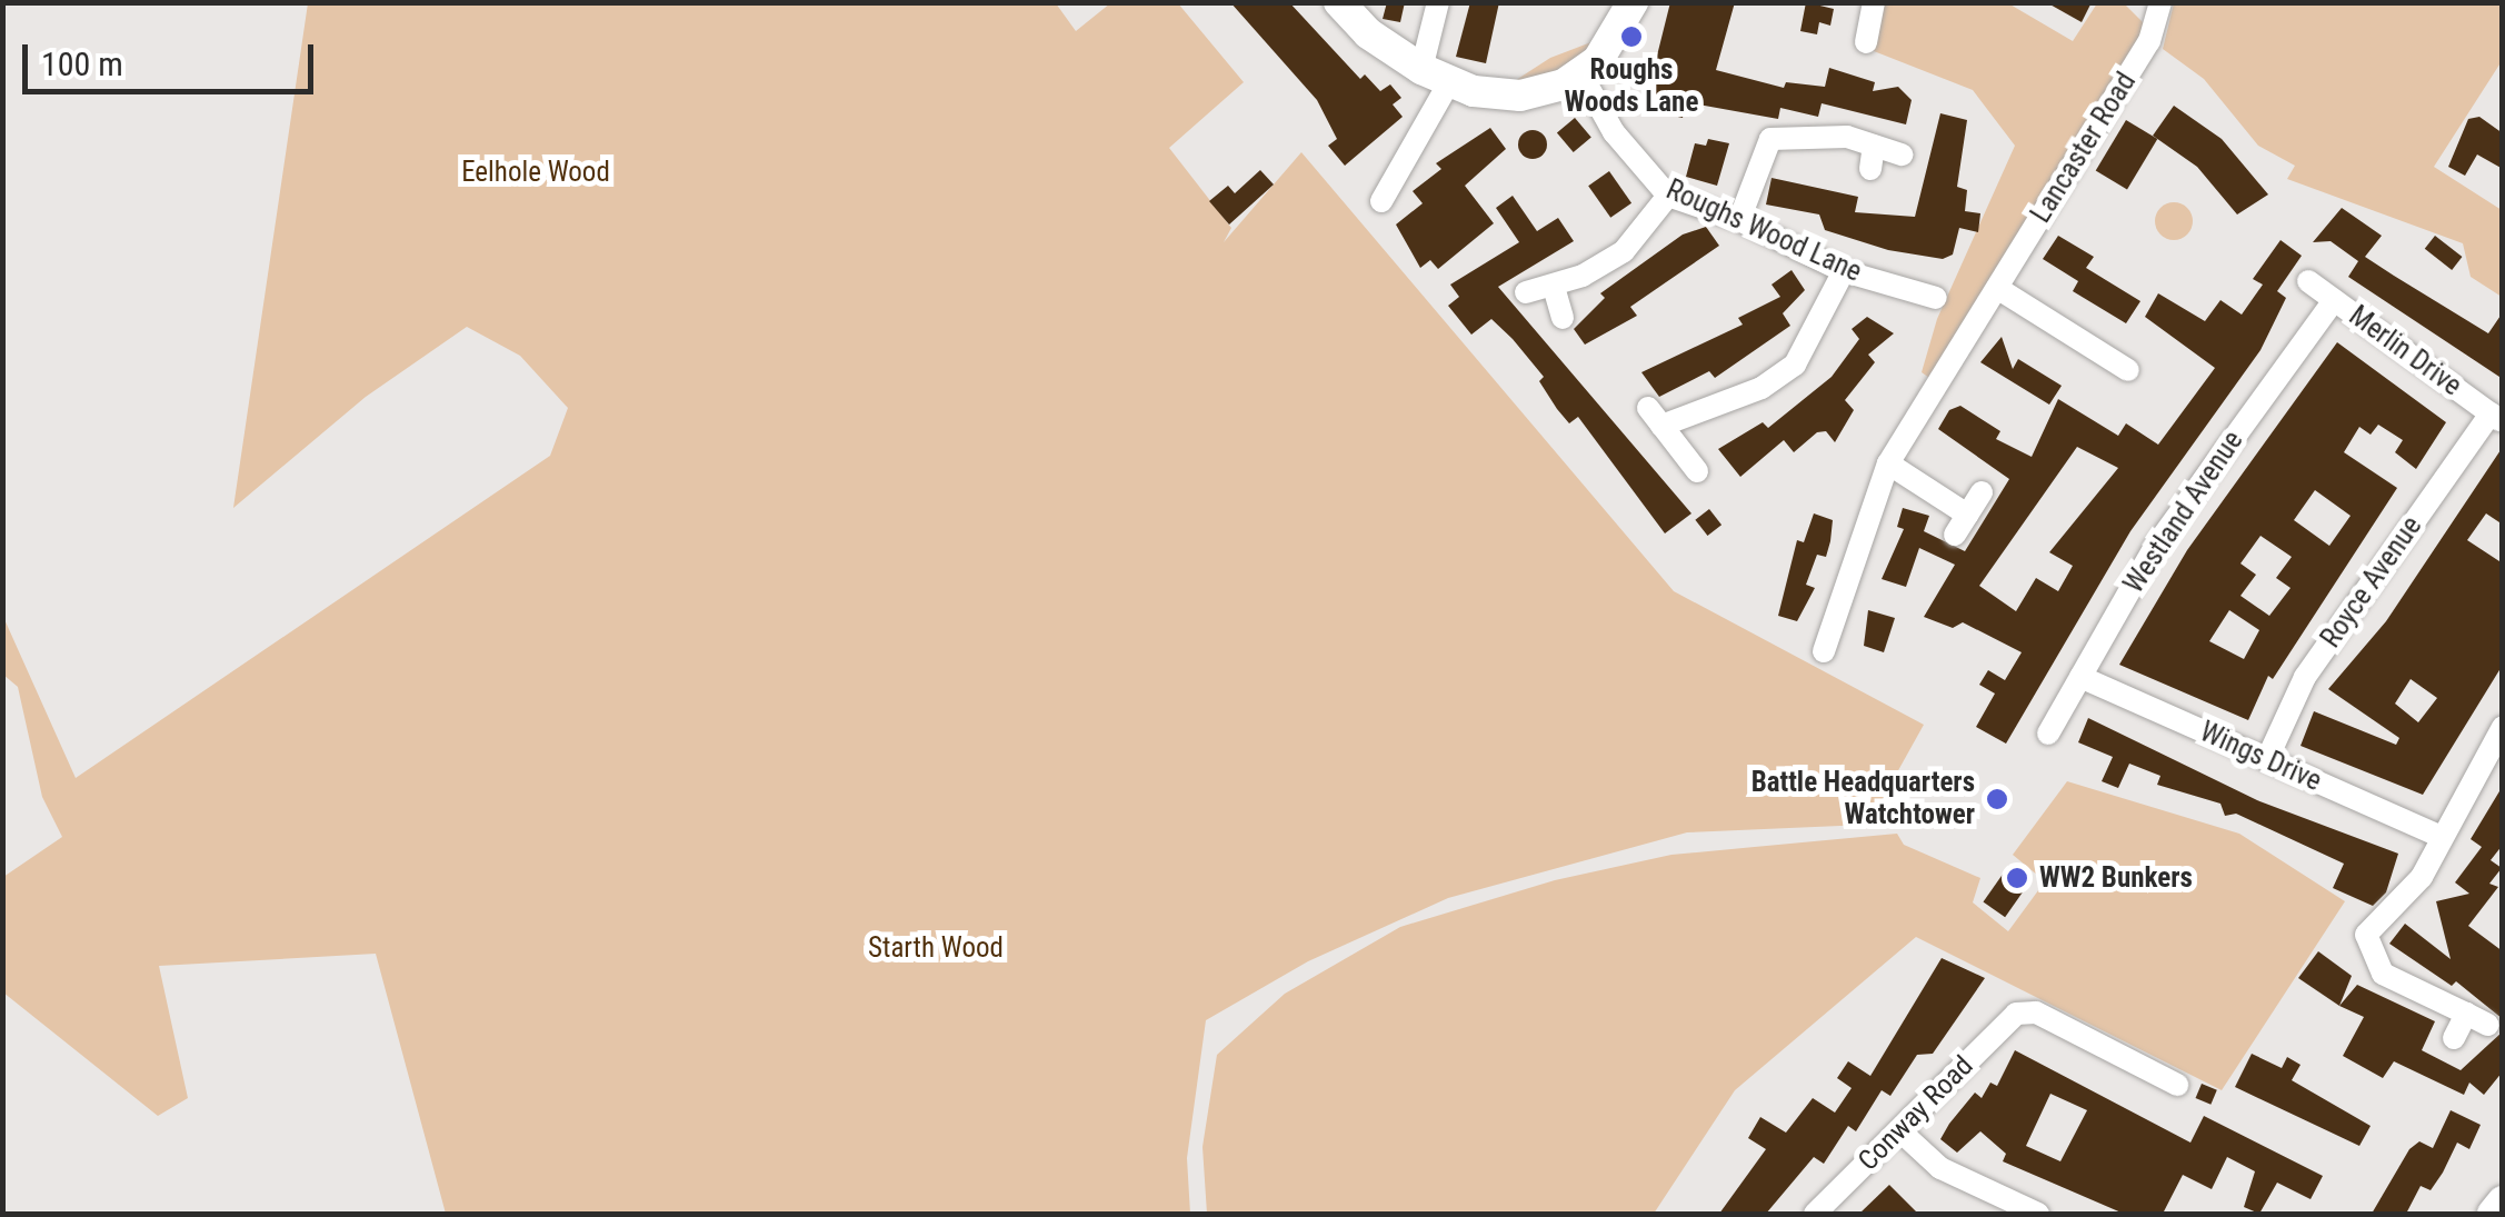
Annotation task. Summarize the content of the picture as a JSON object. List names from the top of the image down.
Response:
{
  "streets": {
    "street": [
      "Lancaster Road",
      "Roughs Wood Lane",
      "Merlin Drive",
      "Westland Avenue",
      "Royce Avenue",
      "Wings Drive",
      "Conway Road"
    ]
  },
  "crossings": [
    ["Merlin Drive", "Westland Avenue"],
    ["Merlin Drive", "Royce Avenue"],
    ["Westland Avenue", "Wings Drive"],
    ["Royce Avenue", "Wings Drive"]
  ],
  "parks": ["Eelhole Wood", "Starth Wood"],
  "places": ["Roughs Woods Lane", "Battle Headquarters Watchtower", "WW2 Bunkers"],
  "scale_bar": "100 m"
}
